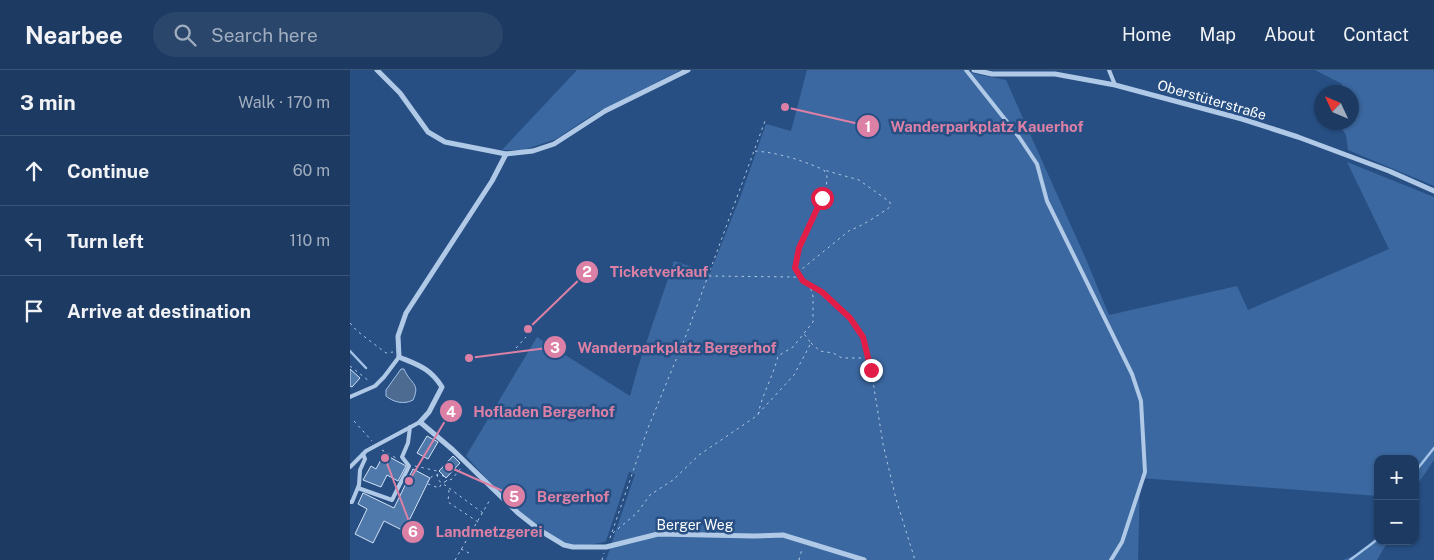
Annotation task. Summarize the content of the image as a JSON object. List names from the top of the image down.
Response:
{
  "streets": {
    "street": ["Oberstüterstraße", "Berger Weg"]
  },
  "places": [
    "Wanderparkplatz Kauerhof",
    "Ticketverkauf",
    "Wanderparkplatz Bergerhof",
    "Landmetzgerei",
    "Bergerhof",
    "Hofladen Bergerhof"
  ],
  "north": "top left",
  "page": {
    "header": "Nearbee",
    "search": "Search here",
    "nav": [
      "Home",
      "Map",
      "About",
      "Contact"
    ],
    "heading": ["3 min", "Walk · 170 m"],
    "list": [
      ["Continue", "60 m"],
      ["Turn left", "110 m"],
      "Arrive at destination"
    ],
    "map_buttons": ["+", "−"]
  }
}
